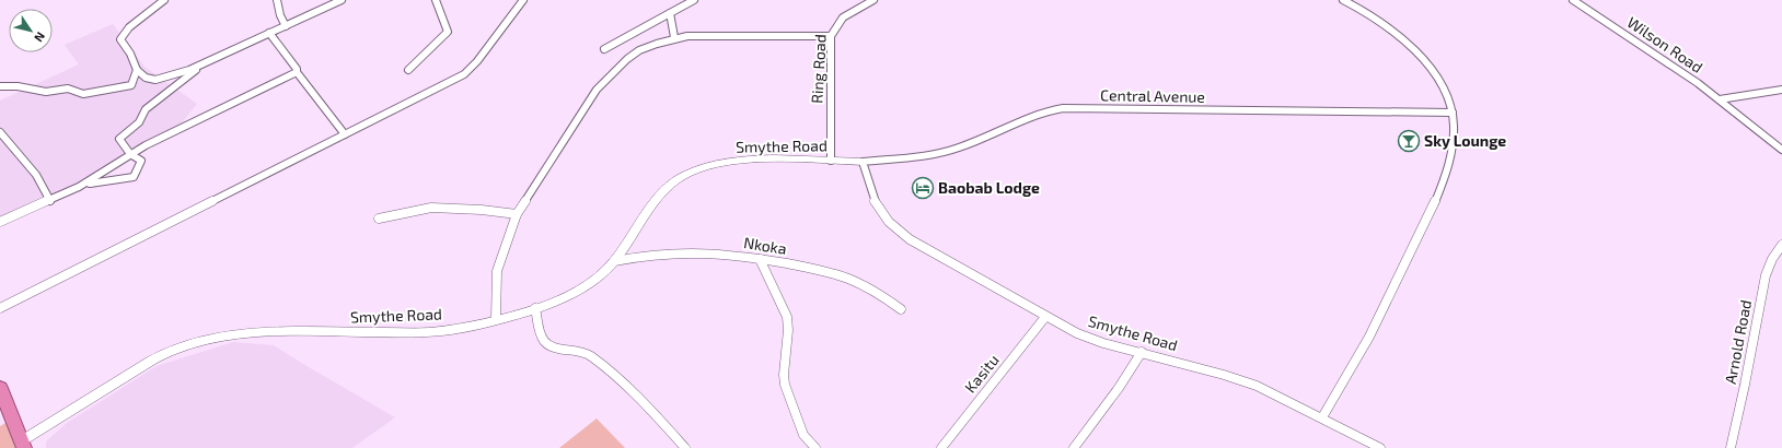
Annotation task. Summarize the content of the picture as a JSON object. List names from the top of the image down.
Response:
{
  "streets": {
    "street": [
      "Wilson Road",
      "Ring Road",
      "Central Avenue",
      "Smythe Road",
      "Nkoka",
      "Arnold Road",
      "Kasitu"
    ]
  },
  "crossings": [
    ["Ring Road", "Smythe Road"],
    ["Central Avenue", "Smythe Road"],
    ["Smythe Road", "Nkoka"],
    ["Smythe Road", "Kasitu"]
  ],
  "places": {
    "bar": ["Sky Lounge"],
    "hotel": ["Baobab Lodge"]
  },
  "north": "bottom right"
}
